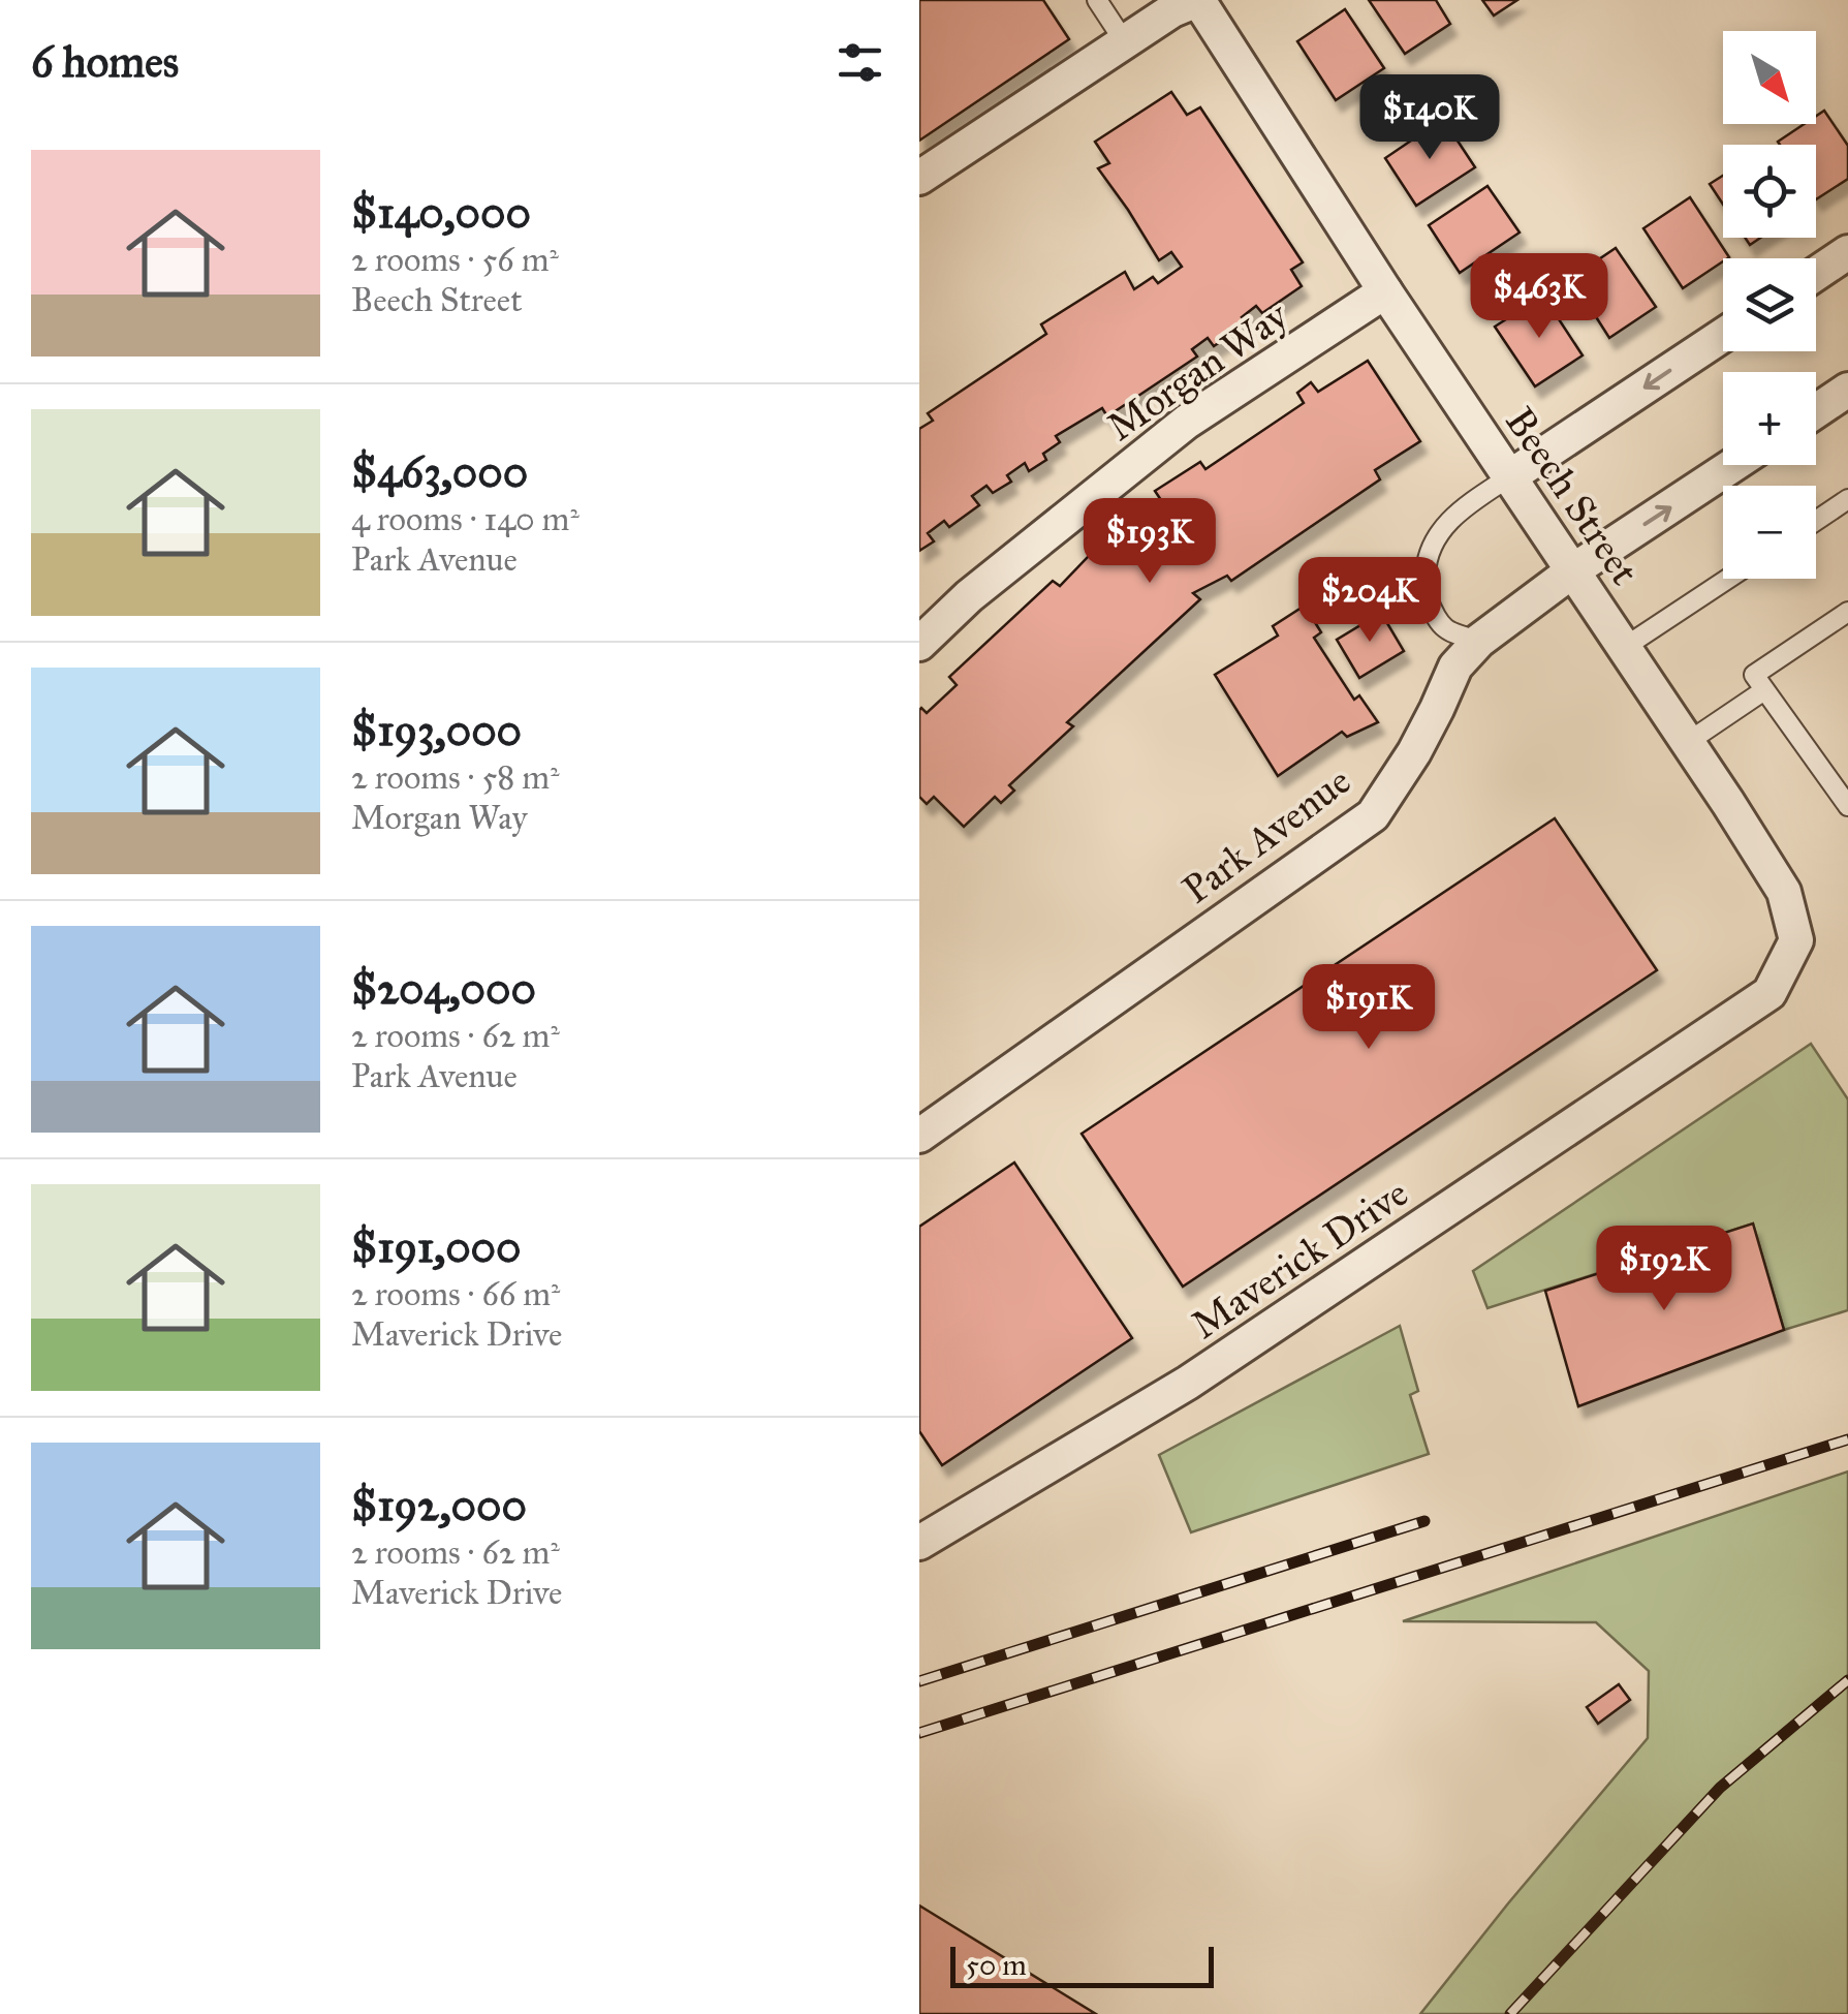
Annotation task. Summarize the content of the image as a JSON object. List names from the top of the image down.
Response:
{
  "streets": {
    "street": [
      "Morgan Way",
      "Beech Street",
      "Park Avenue",
      "Maverick Drive"
    ]
  },
  "crossings": [
    ["Morgan Way", "Beech Street"],
    ["Beech Street", "Park Avenue"],
    ["Beech Street", "Maverick Drive"]
  ],
  "scale_bar": "50 m",
  "north": "bottom right",
  "page": {
    "heading": "6 homes",
    "map_buttons": ["+", "−"],
    "price": [
      "$140K",
      "$463K",
      "$193K",
      "$204K",
      "$191K",
      "$192K"
    ],
    "list": [
      {
        "name": "$140,000",
        "note": "2 rooms · 56 m² · Beech Street"
      },
      {
        "name": "$463,000",
        "note": "4 rooms · 140 m² · Park Avenue"
      },
      {
        "name": "$193,000",
        "note": "2 rooms · 58 m² · Morgan Way"
      },
      {
        "name": "$204,000",
        "note": "2 rooms · 62 m² · Park Avenue"
      },
      {
        "name": "$191,000",
        "note": "2 rooms · 66 m² · Maverick Drive"
      },
      {
        "name": "$192,000",
        "note": "2 rooms · 62 m² · Maverick Drive"
      }
    ],
    "scale": "50 m"
  }
}
